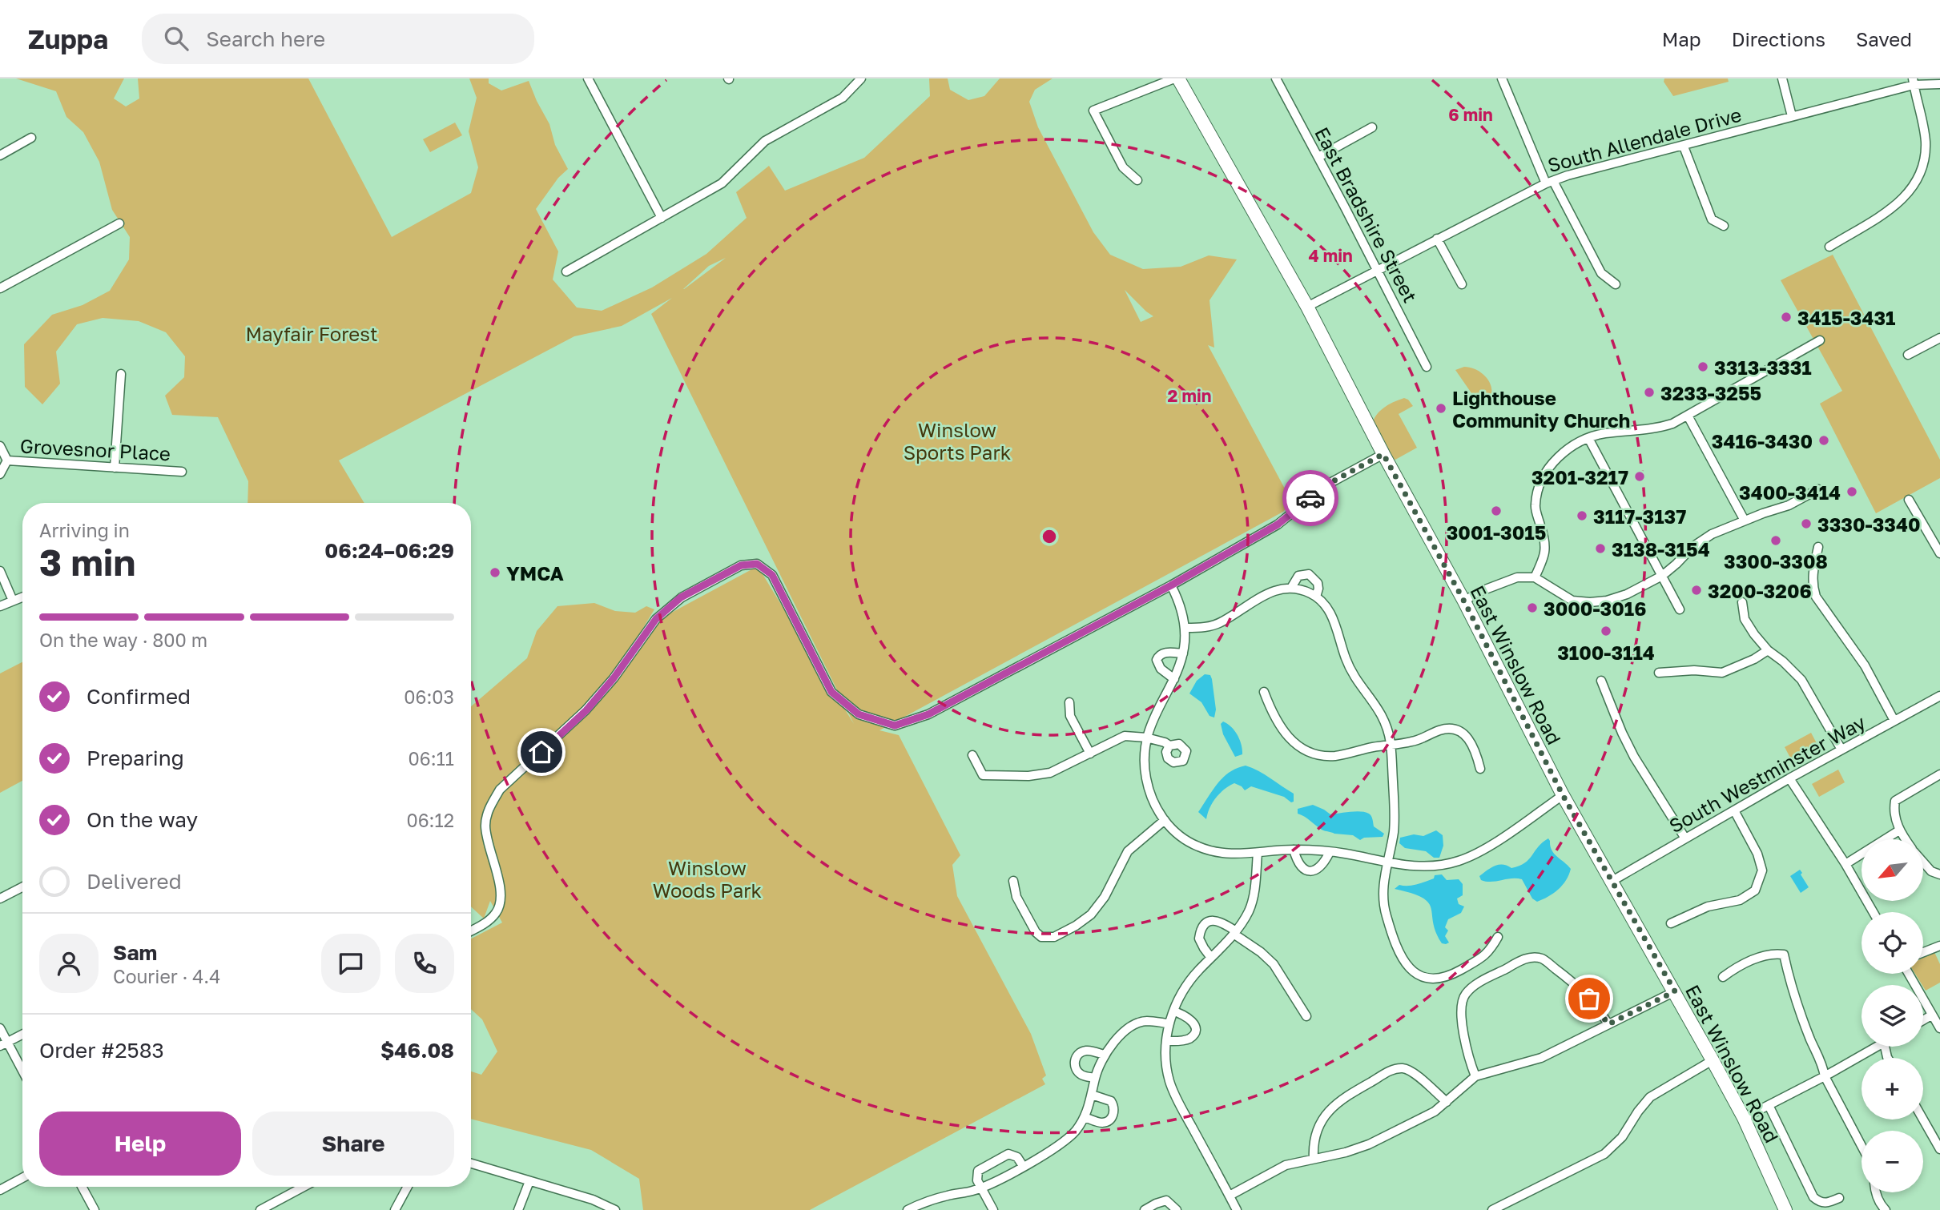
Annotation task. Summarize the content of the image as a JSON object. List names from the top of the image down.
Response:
{
  "streets": {
    "main road": ["East Winslow Road"],
    "street": [
      "South Allendale Drive",
      "East Bradshire Street",
      "Grovesnor Place",
      "South Westminster Way"
    ]
  },
  "crossings": [
    ["South Allendale Drive", "East Bradshire Street"],
    ["South Allendale Drive", "East Winslow Road"],
    ["East Winslow Road", "South Westminster Way"]
  ],
  "parks": ["Mayfair Forest", "Winslow Sports Park", "Winslow Woods Park"],
  "places": [
    "3415-3431",
    "3313-3331",
    "3233-3255",
    "Lighthouse Community Church",
    "3416-3430",
    "3201-3217",
    "3400-3414",
    "3001-3015",
    "3117-3137",
    "3330-3340",
    "3300-3308",
    "3138-3154",
    "YMCA",
    "3200-3206",
    "3000-3016",
    "3100-3114"
  ],
  "north": "bottom left",
  "page": {
    "header": "Zuppa",
    "search": "Search here",
    "nav": ["Map", "Directions", "Saved"],
    "heading": ["3 min", "Arriving in", "06:24–06:29"],
    "panel": [
      "Sam",
      "Courier · 4.4",
      "Order #2583",
      "$46.08"
    ],
    "bar": "On the way · 800 m",
    "list": [
      ["Confirmed", "06:03"],
      ["Preparing", "06:11"],
      ["On the way", "06:12"],
      "Delivered"
    ],
    "map_buttons": ["+", "−"],
    "buttons": ["Help", "Share"]
  },
  "rings": ["6 min", "4 min", "2 min"]
}
